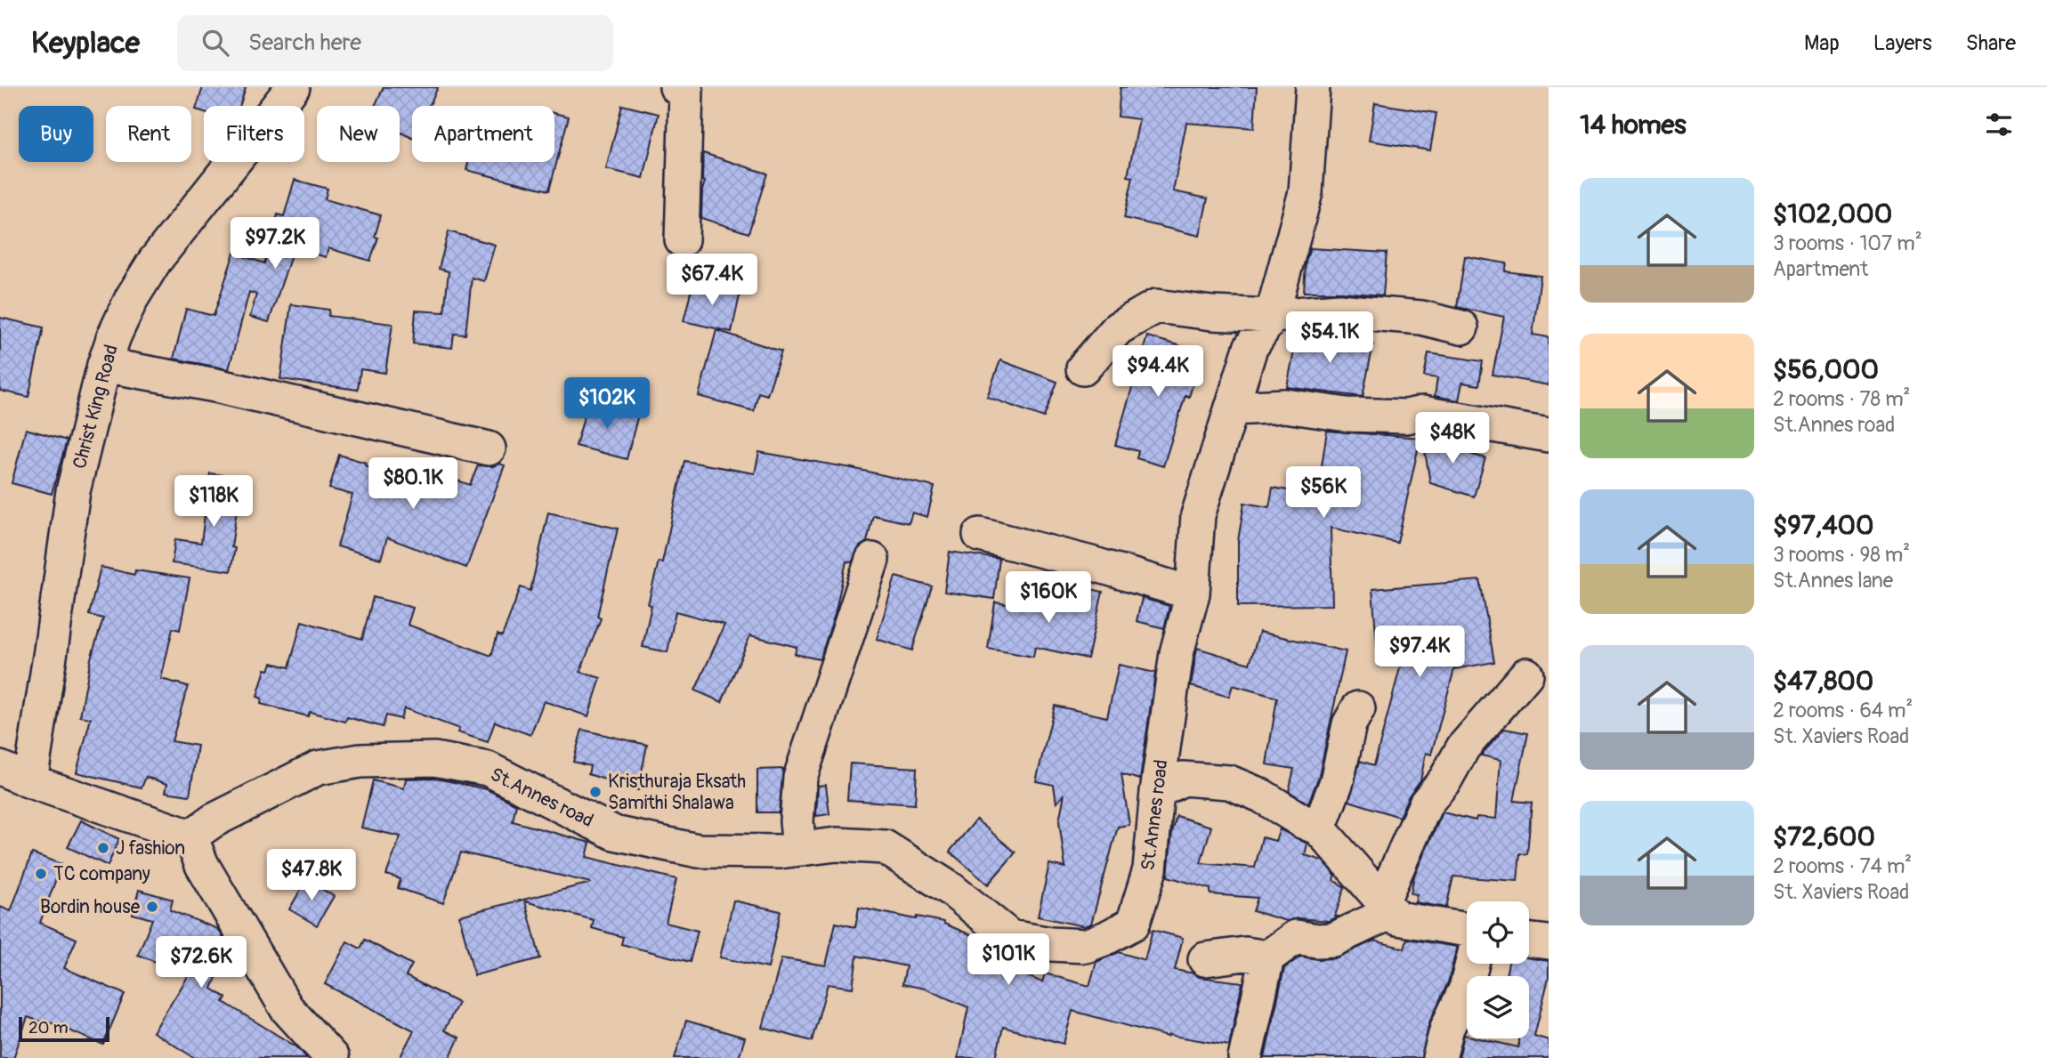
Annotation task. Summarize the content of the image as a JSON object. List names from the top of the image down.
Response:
{
  "streets": {
    "street": ["Christ King Road", "St.Annes road"]
  },
  "places": [
    "Kristhuraja Eksath Samithi Shalawa",
    "J fashion",
    "TC company",
    "Bordin house"
  ],
  "scale_bar": "20 m",
  "page": {
    "header": "Keyplace",
    "search": "Search here",
    "nav": ["Map", "Layers", "Share"],
    "heading": "14 homes",
    "chip": [
      "Buy",
      "Rent",
      "Filters",
      "New",
      "Apartment"
    ],
    "list": [
      {
        "name": "$102,000",
        "note": "3 rooms · 107 m² · Apartment"
      },
      {
        "name": "$56,000",
        "note": "2 rooms · 78 m² · St.Annes road"
      },
      {
        "name": "$97,400",
        "note": "3 rooms · 98 m² · St.Annes lane"
      },
      {
        "name": "$47,800",
        "note": "2 rooms · 64 m² · St. Xaviers Road"
      },
      {
        "name": "$72,600",
        "note": "2 rooms · 74 m² · St. Xaviers Road"
      }
    ],
    "price": [
      "$97.2K",
      "$67.4K",
      "$54.1K",
      "$94.4K",
      "$102K",
      "$48K",
      "$80.1K",
      "$56K",
      "$118K",
      "$160K",
      "$97.4K",
      "$47.8K",
      "$101K",
      "$72.6K"
    ],
    "scale": "20 m"
  }
}
